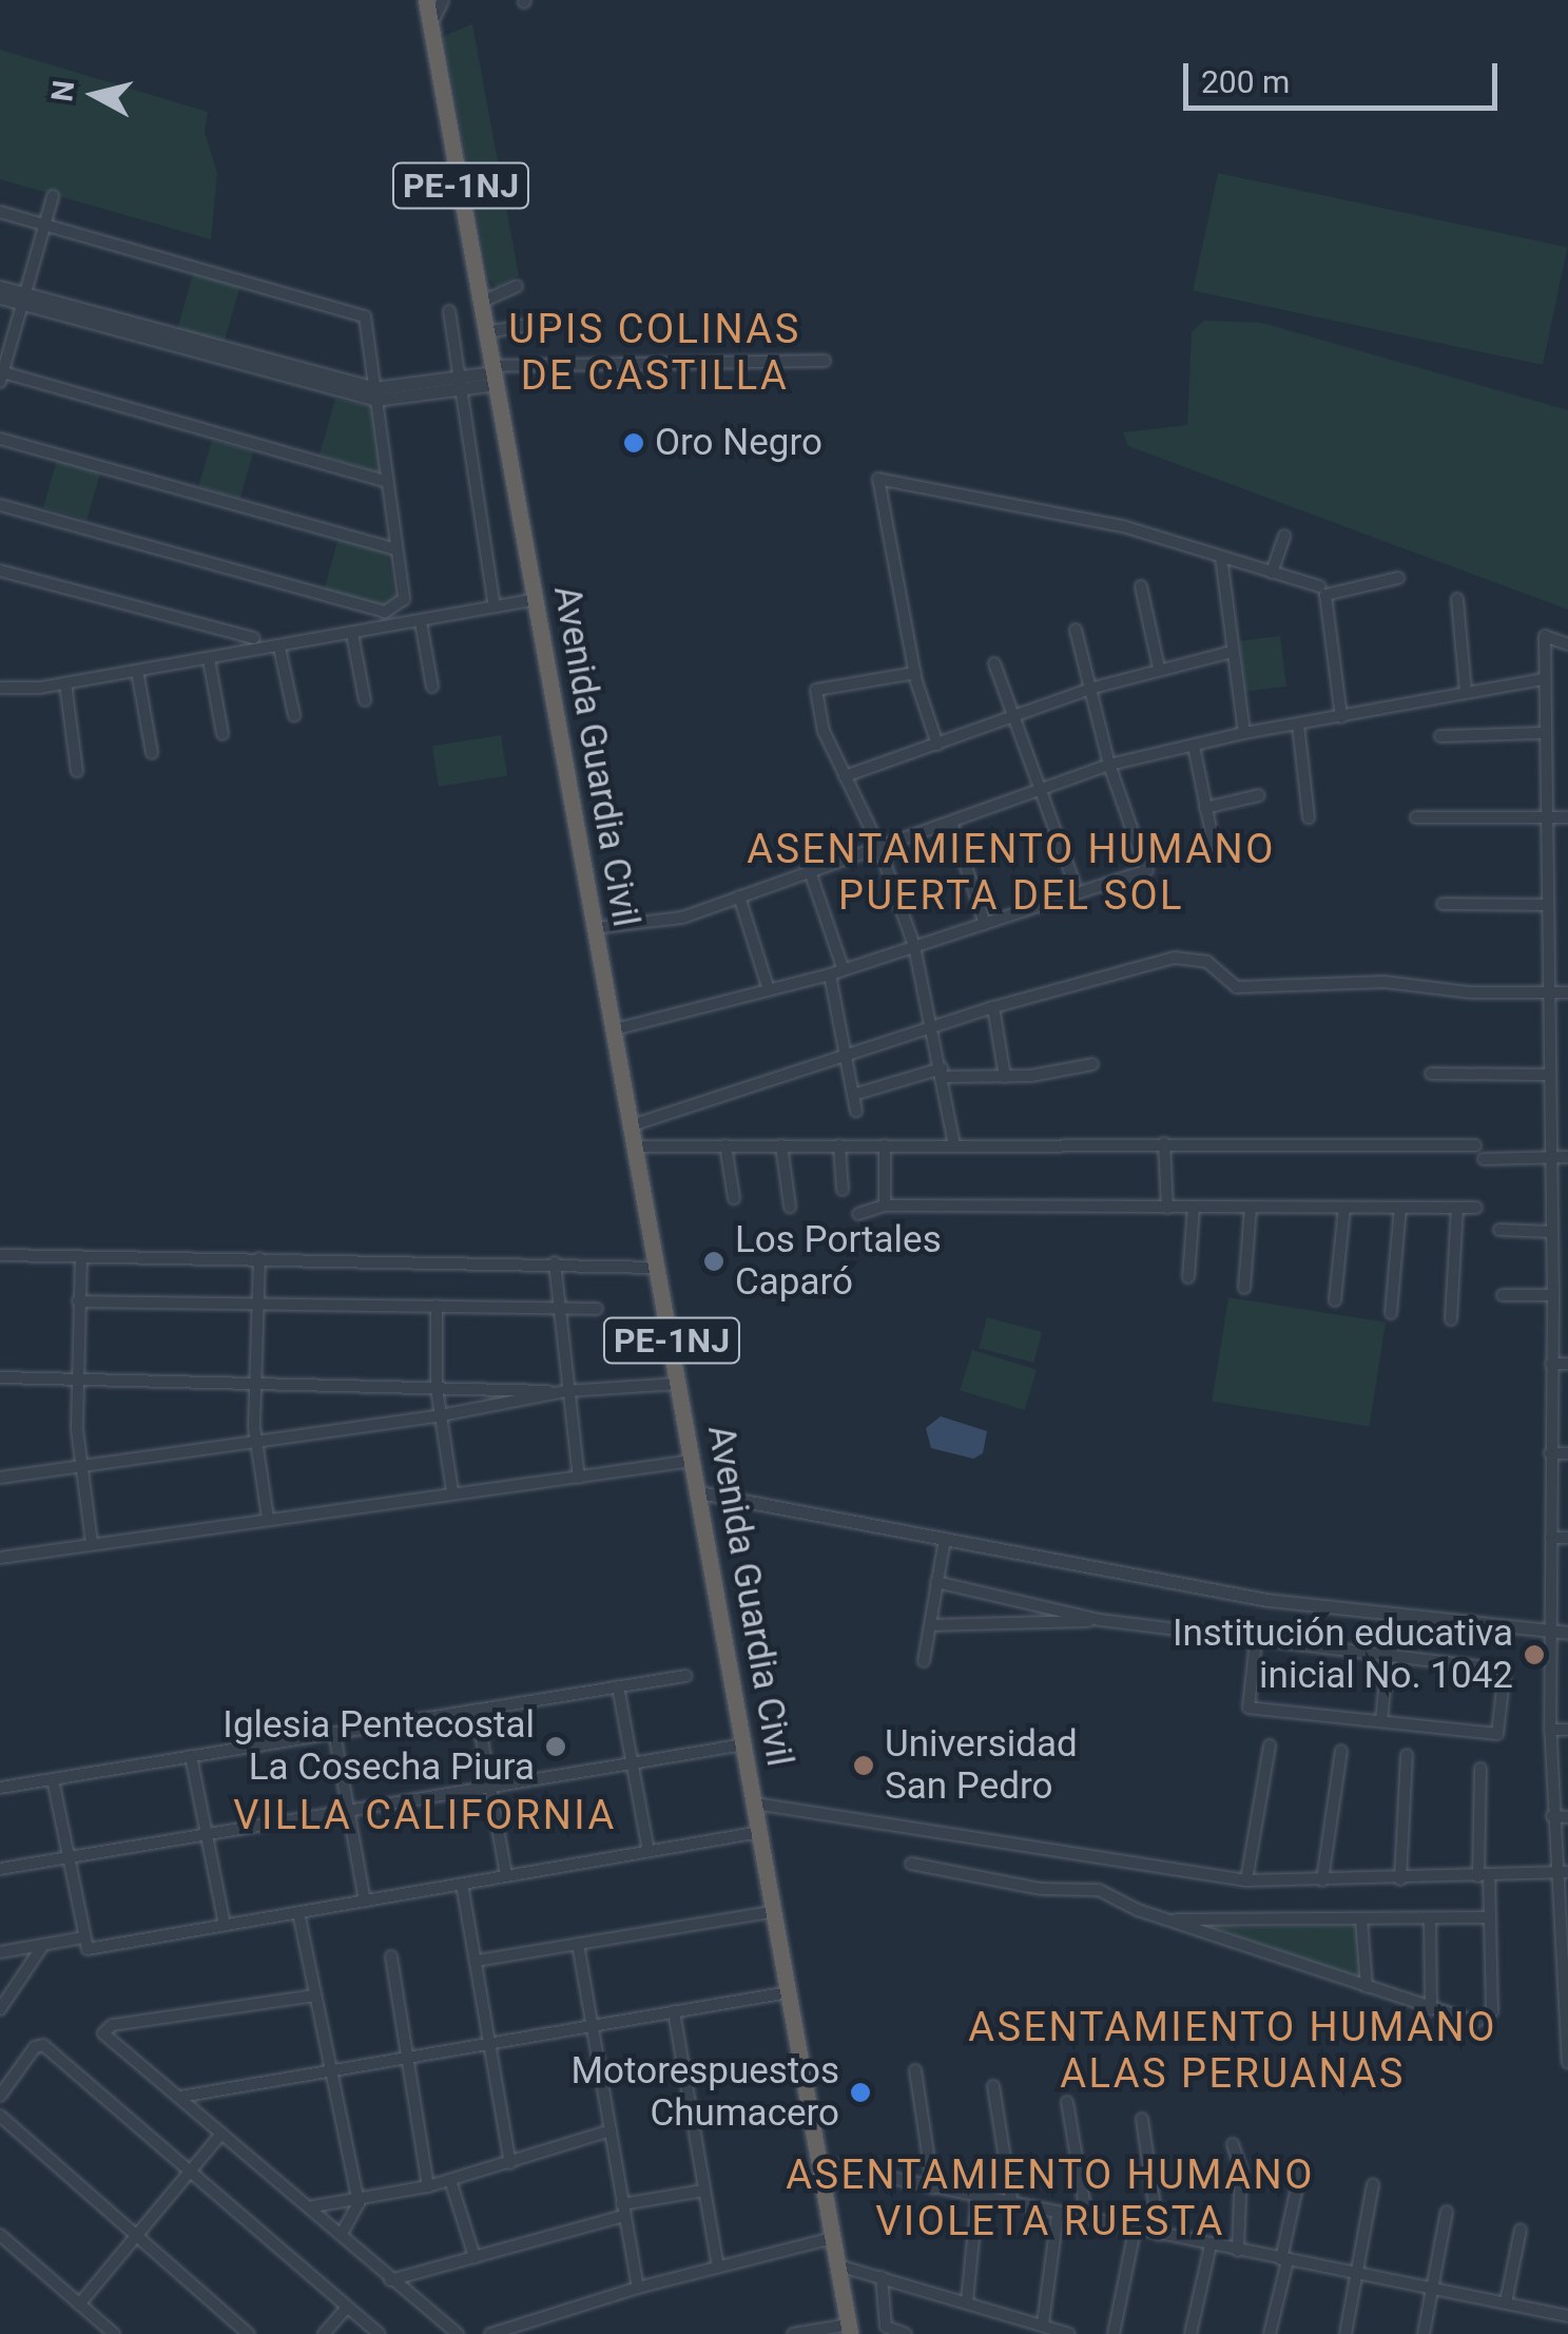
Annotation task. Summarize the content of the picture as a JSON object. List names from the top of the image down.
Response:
{
  "streets": {
    "highway": ["PE-1NJ", "Avenida Guardia Civil"]
  },
  "crossings": [
    ["PE-1NJ", "Avenida Guardia Civil"]
  ],
  "districts": [
    "UPIS COLINAS DE CASTILLA",
    "ASENTAMIENTO HUMANO PUERTA DEL SOL",
    "VILLA CALIFORNIA",
    "ASENTAMIENTO HUMANO ALAS PERUANAS",
    "ASENTAMIENTO HUMANO VIOLETA RUESTA"
  ],
  "places": [
    "Oro Negro",
    "Los Portales Caparó",
    "Institución educativa inicial No. 1042",
    "Iglesia Pentecostal La Cosecha Piura",
    "Universidad San Pedro",
    "Motorespuestos Chumacero"
  ],
  "scale_bar": "200 m",
  "north": "left"
}
